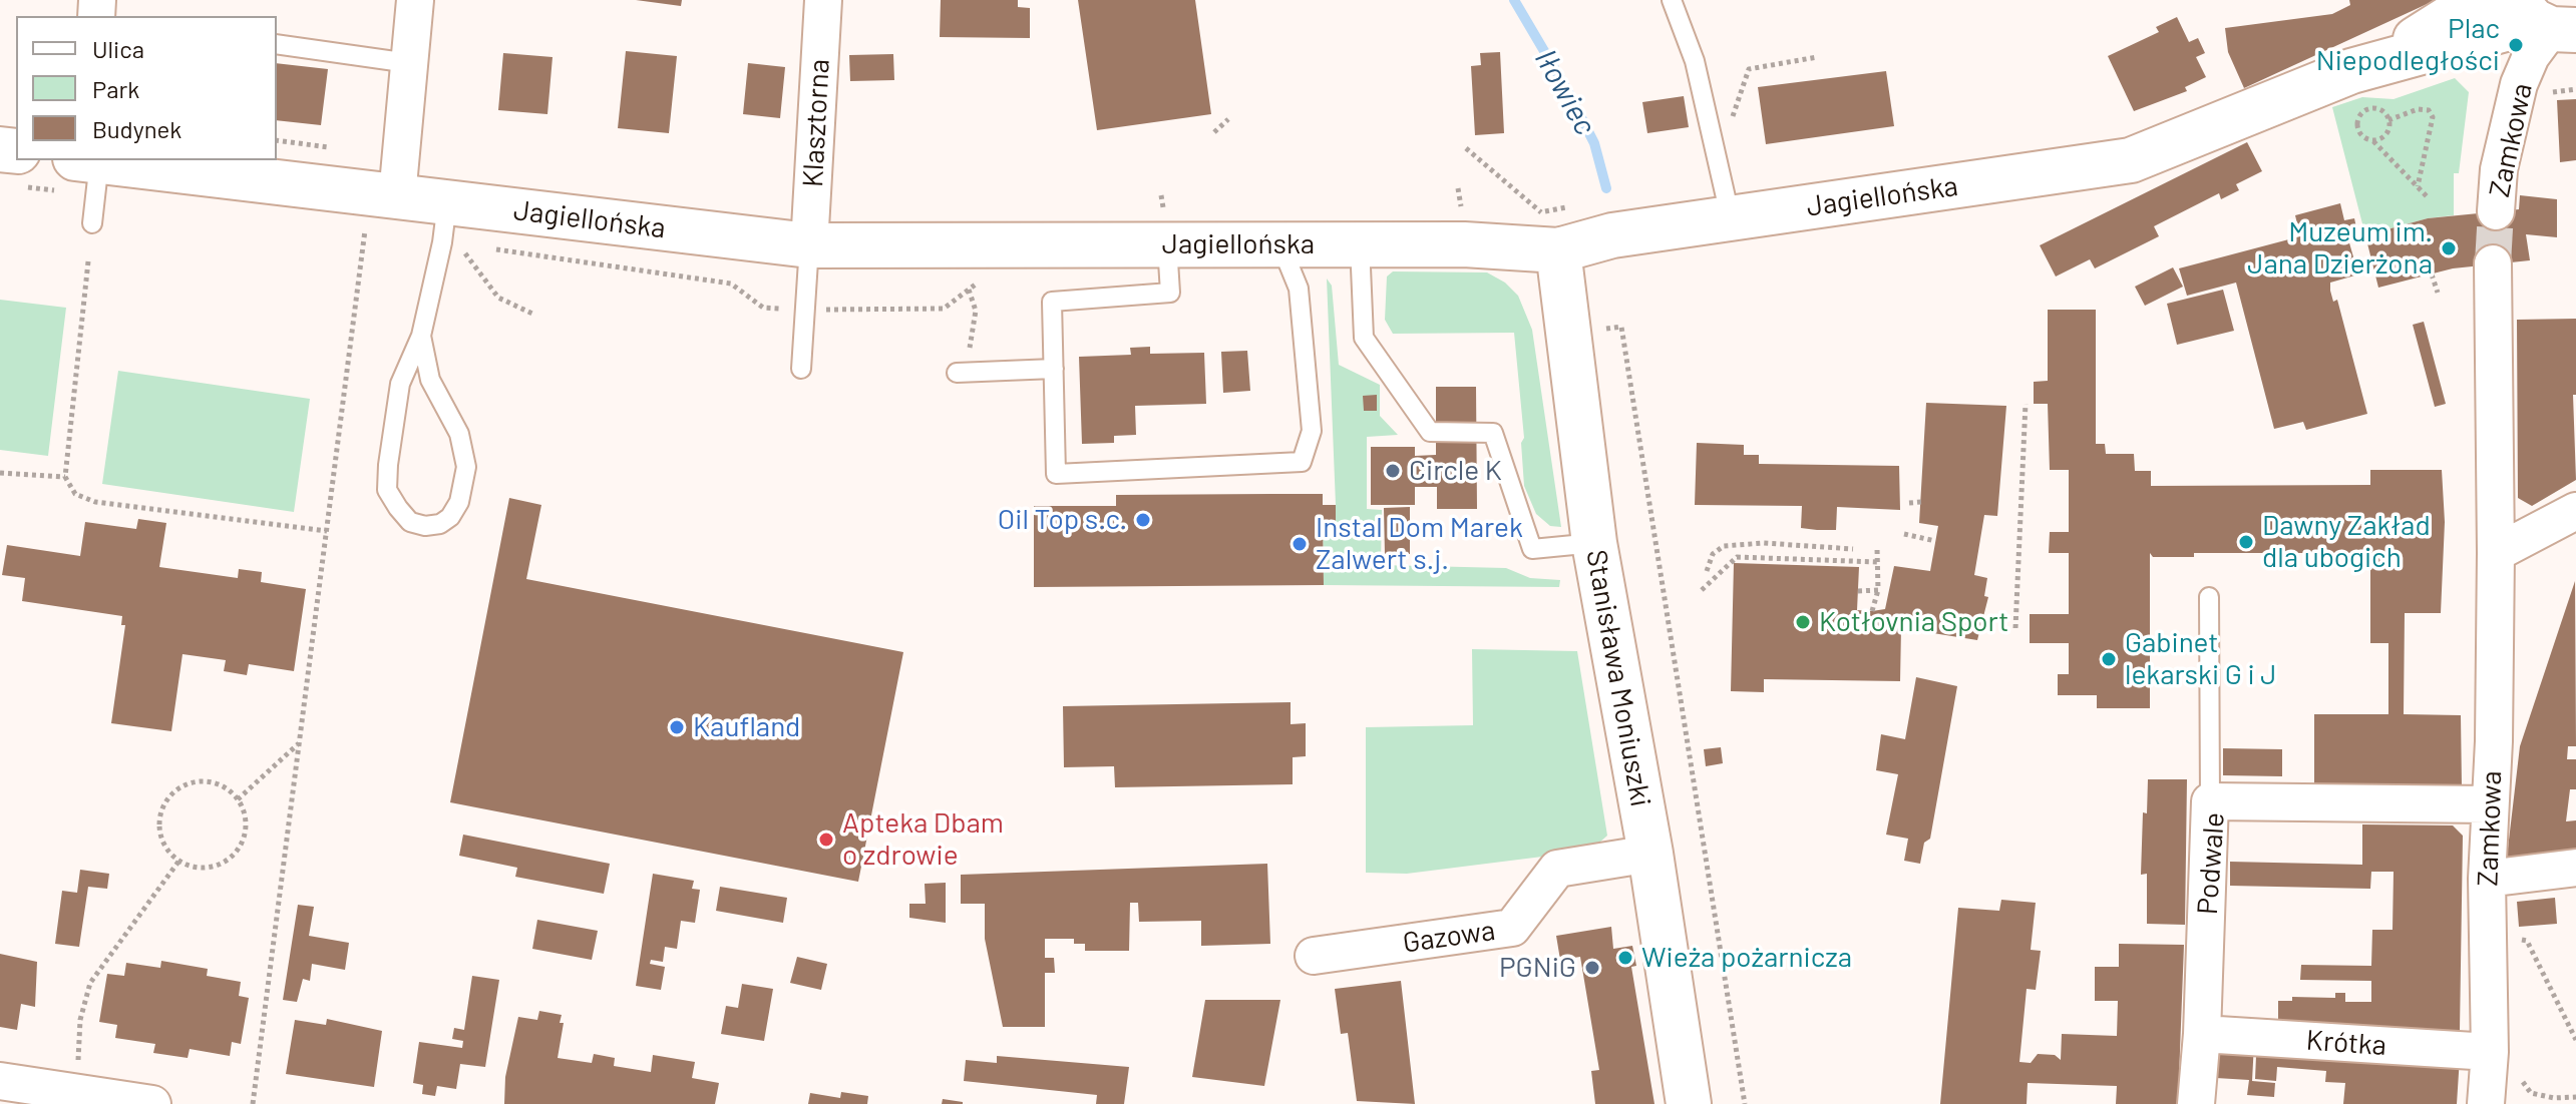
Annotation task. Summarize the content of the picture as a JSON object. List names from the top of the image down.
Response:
{
  "streets": {
    "street": [
      "Klasztorna",
      "Zamkowa",
      "Jagiellońska",
      "Stanisława Moniuszki",
      "Podwale",
      "Gazowa",
      "Krótka"
    ]
  },
  "crossings": [
    ["Klasztorna", "Jagiellońska"],
    ["Zamkowa", "Jagiellońska"],
    ["Zamkowa", "Podwale"],
    ["Zamkowa", "Krótka"],
    ["Jagiellońska", "Stanisława Moniuszki"],
    ["Stanisława Moniuszki", "Gazowa"],
    ["Podwale", "Krótka"]
  ],
  "water": ["Iłowiec"],
  "places": [
    "Plac Niepodległości",
    "Muzeum im. Jana Dzierżona",
    "Circle K",
    "Oil Top s.c.",
    "Dawny Zakład dla ubogich",
    "Instal Dom Marek Zalwert s.j.",
    "Kotłovnia Sport",
    "Gabinet lekarski G i J",
    "Kaufland",
    "Apteka Dbam o zdrowie",
    "Wieża pożarnicza",
    "PGNiG"
  ],
  "legend": ["Ulica", "Park", "Budynek"]
}
